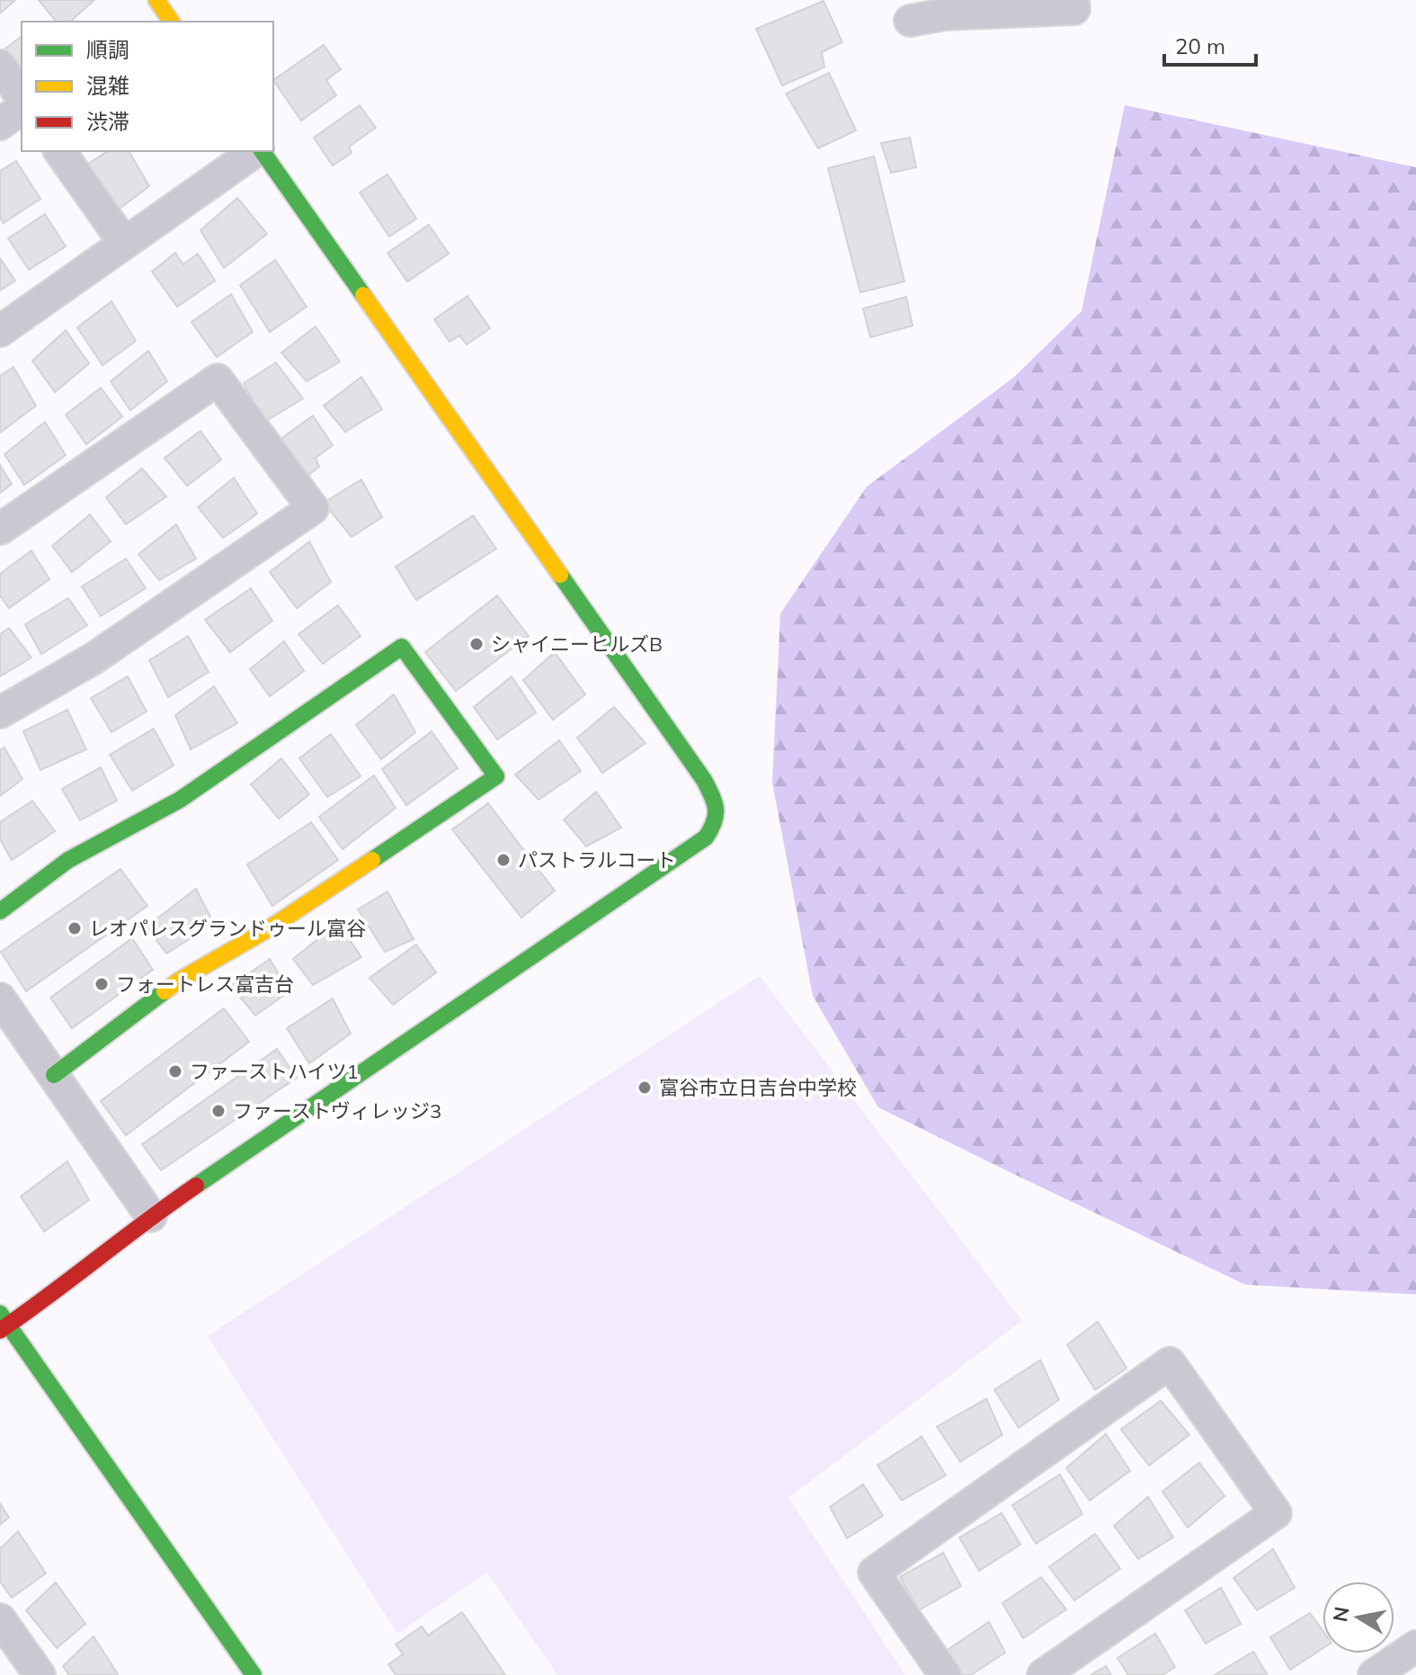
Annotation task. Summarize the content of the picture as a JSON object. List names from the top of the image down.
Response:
{
  "places": [
    "シャイニーヒルズB",
    "パストラルコート",
    "レオパレスグランドゥール富谷",
    "フォートレス富吉台",
    "ファーストハイツ1",
    "富谷市立日吉台中学校",
    "ファーストヴィレッジ3"
  ],
  "legend": ["順調", "混雑", "渋滞"],
  "scale_bar": "20 m",
  "north": "left"
}
